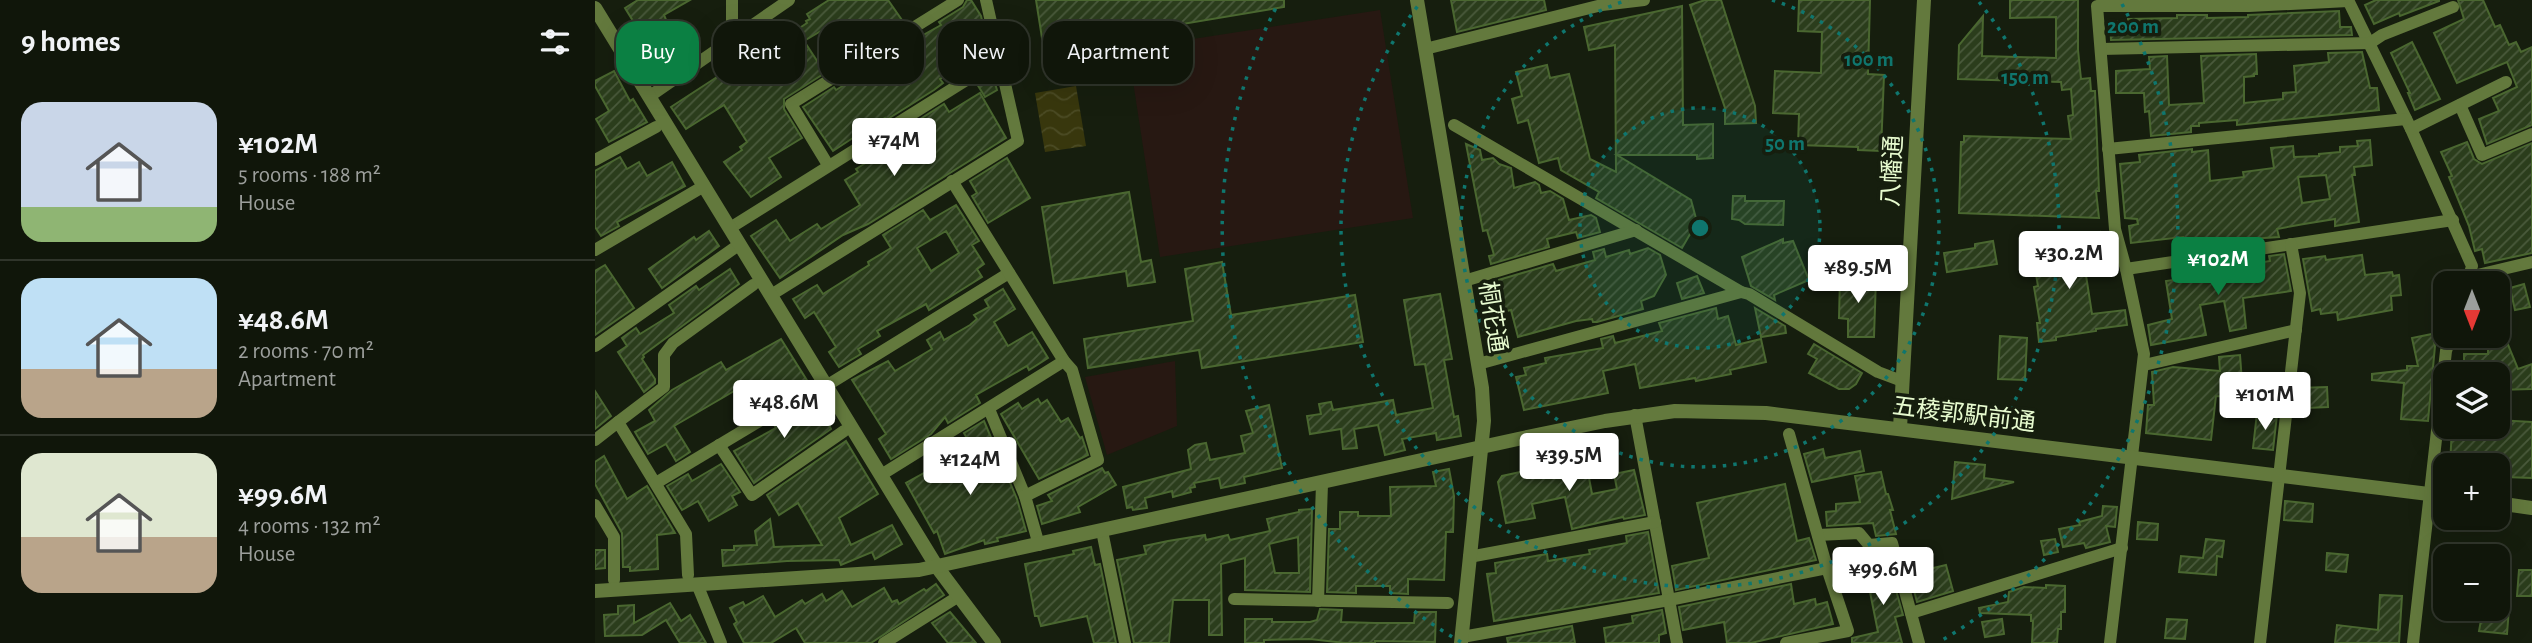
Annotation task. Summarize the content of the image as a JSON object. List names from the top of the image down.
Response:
{
  "streets": {
    "street": ["八幡通", "桐花通", "五稜郭駅前通"]
  },
  "crossings": [
    ["八幡通", "五稜郭駅前通"],
    ["桐花通", "五稜郭駅前通"]
  ],
  "north": "bottom",
  "page": {
    "heading": "9 homes",
    "chip": [
      "Buy",
      "Rent",
      "Filters",
      "New",
      "Apartment"
    ],
    "list": [
      {
        "name": "¥102M",
        "note": "5 rooms · 188 m² · House"
      },
      {
        "name": "¥48.6M",
        "note": "2 rooms · 70 m² · Apartment"
      },
      {
        "name": "¥99.6M",
        "note": "4 rooms · 132 m² · House"
      }
    ],
    "price": [
      "¥74M",
      "¥30.2M",
      "¥102M",
      "¥89.5M",
      "¥101M",
      "¥48.6M",
      "¥39.5M",
      "¥124M",
      "¥99.6M"
    ],
    "map_buttons": ["+", "−"]
  },
  "rings": [
    "200 m",
    "100 m",
    "150 m",
    "50 m"
  ]
}
